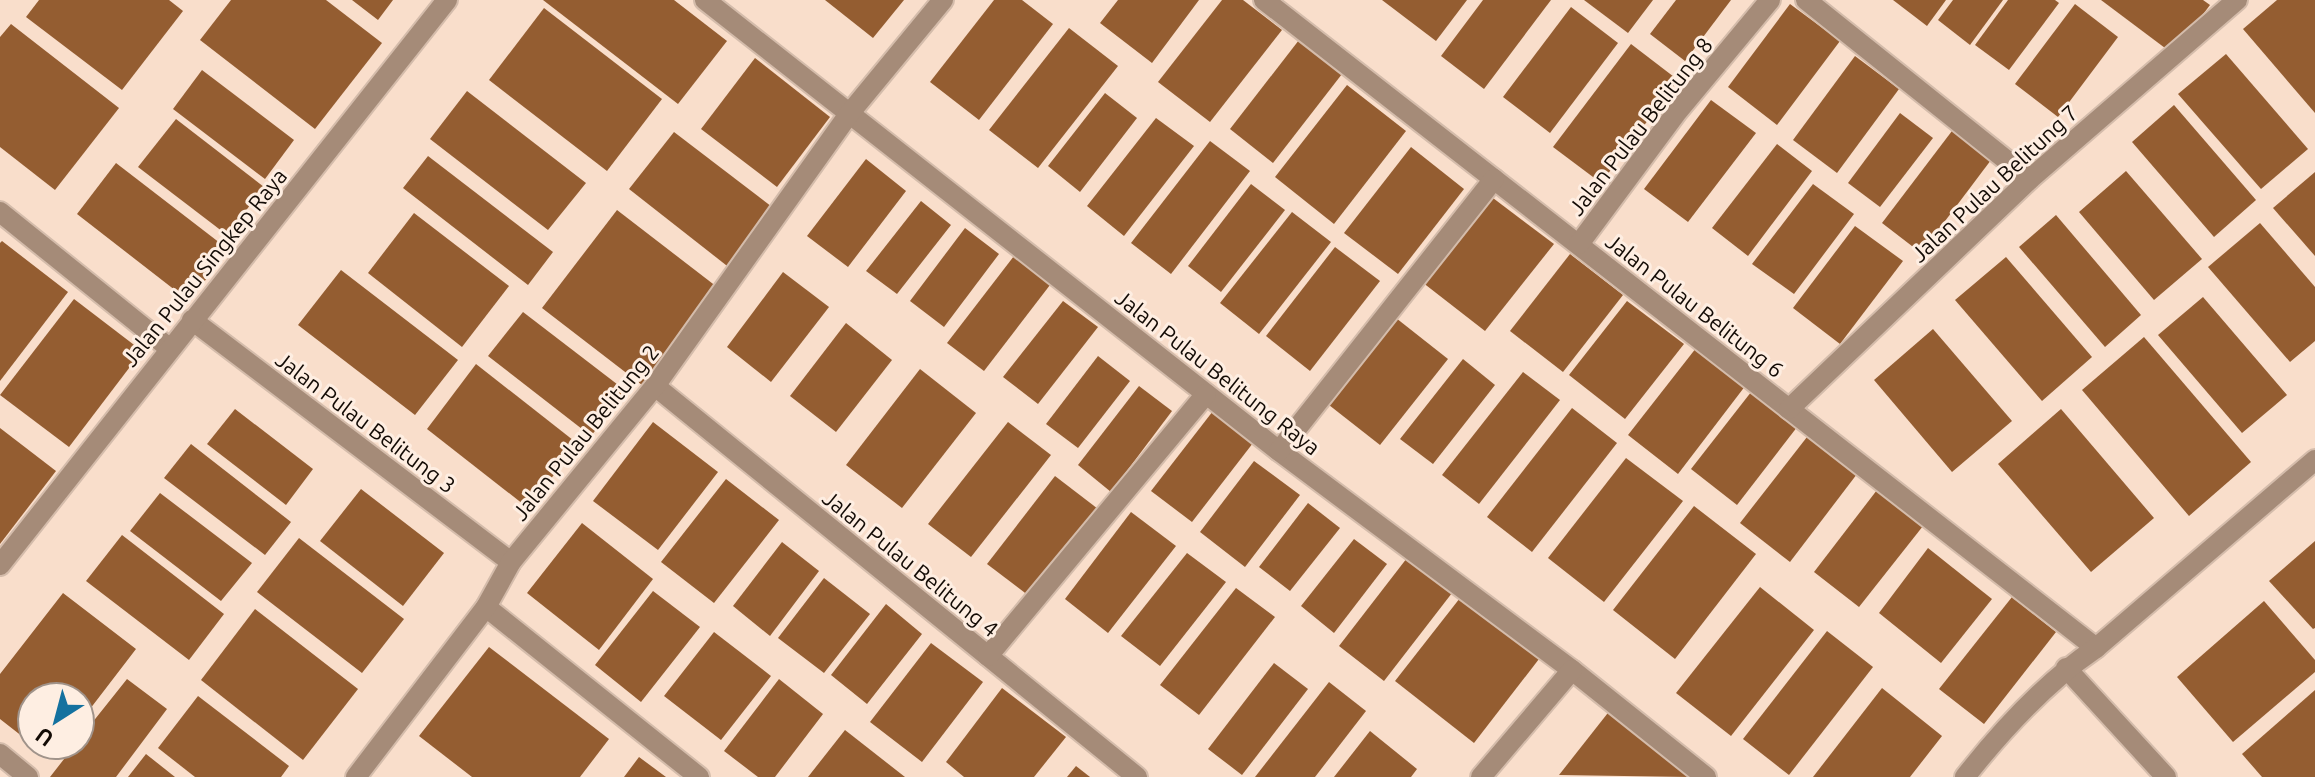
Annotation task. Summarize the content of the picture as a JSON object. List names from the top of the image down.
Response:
{
  "streets": {
    "street": [
      "Jalan Pulau Belitung 8",
      "Jalan Pulau Belitung 7",
      "Jalan Pulau Singkep Raya",
      "Jalan Pulau Belitung 6",
      "Jalan Pulau Belitung Raya",
      "Jalan Pulau Belitung 3",
      "Jalan Pulau Belitung 2",
      "Jalan Pulau Belitung 4"
    ]
  },
  "crossings": [
    ["Jalan Pulau Belitung 8", "Jalan Pulau Belitung 6"],
    ["Jalan Pulau Belitung 7", "Jalan Pulau Belitung 6"],
    ["Jalan Pulau Singkep Raya", "Jalan Pulau Belitung 3"],
    ["Jalan Pulau Belitung Raya", "Jalan Pulau Belitung 2"],
    ["Jalan Pulau Belitung 3", "Jalan Pulau Belitung 2"],
    ["Jalan Pulau Belitung 2", "Jalan Pulau Belitung 4"]
  ],
  "north": "bottom left"
}
